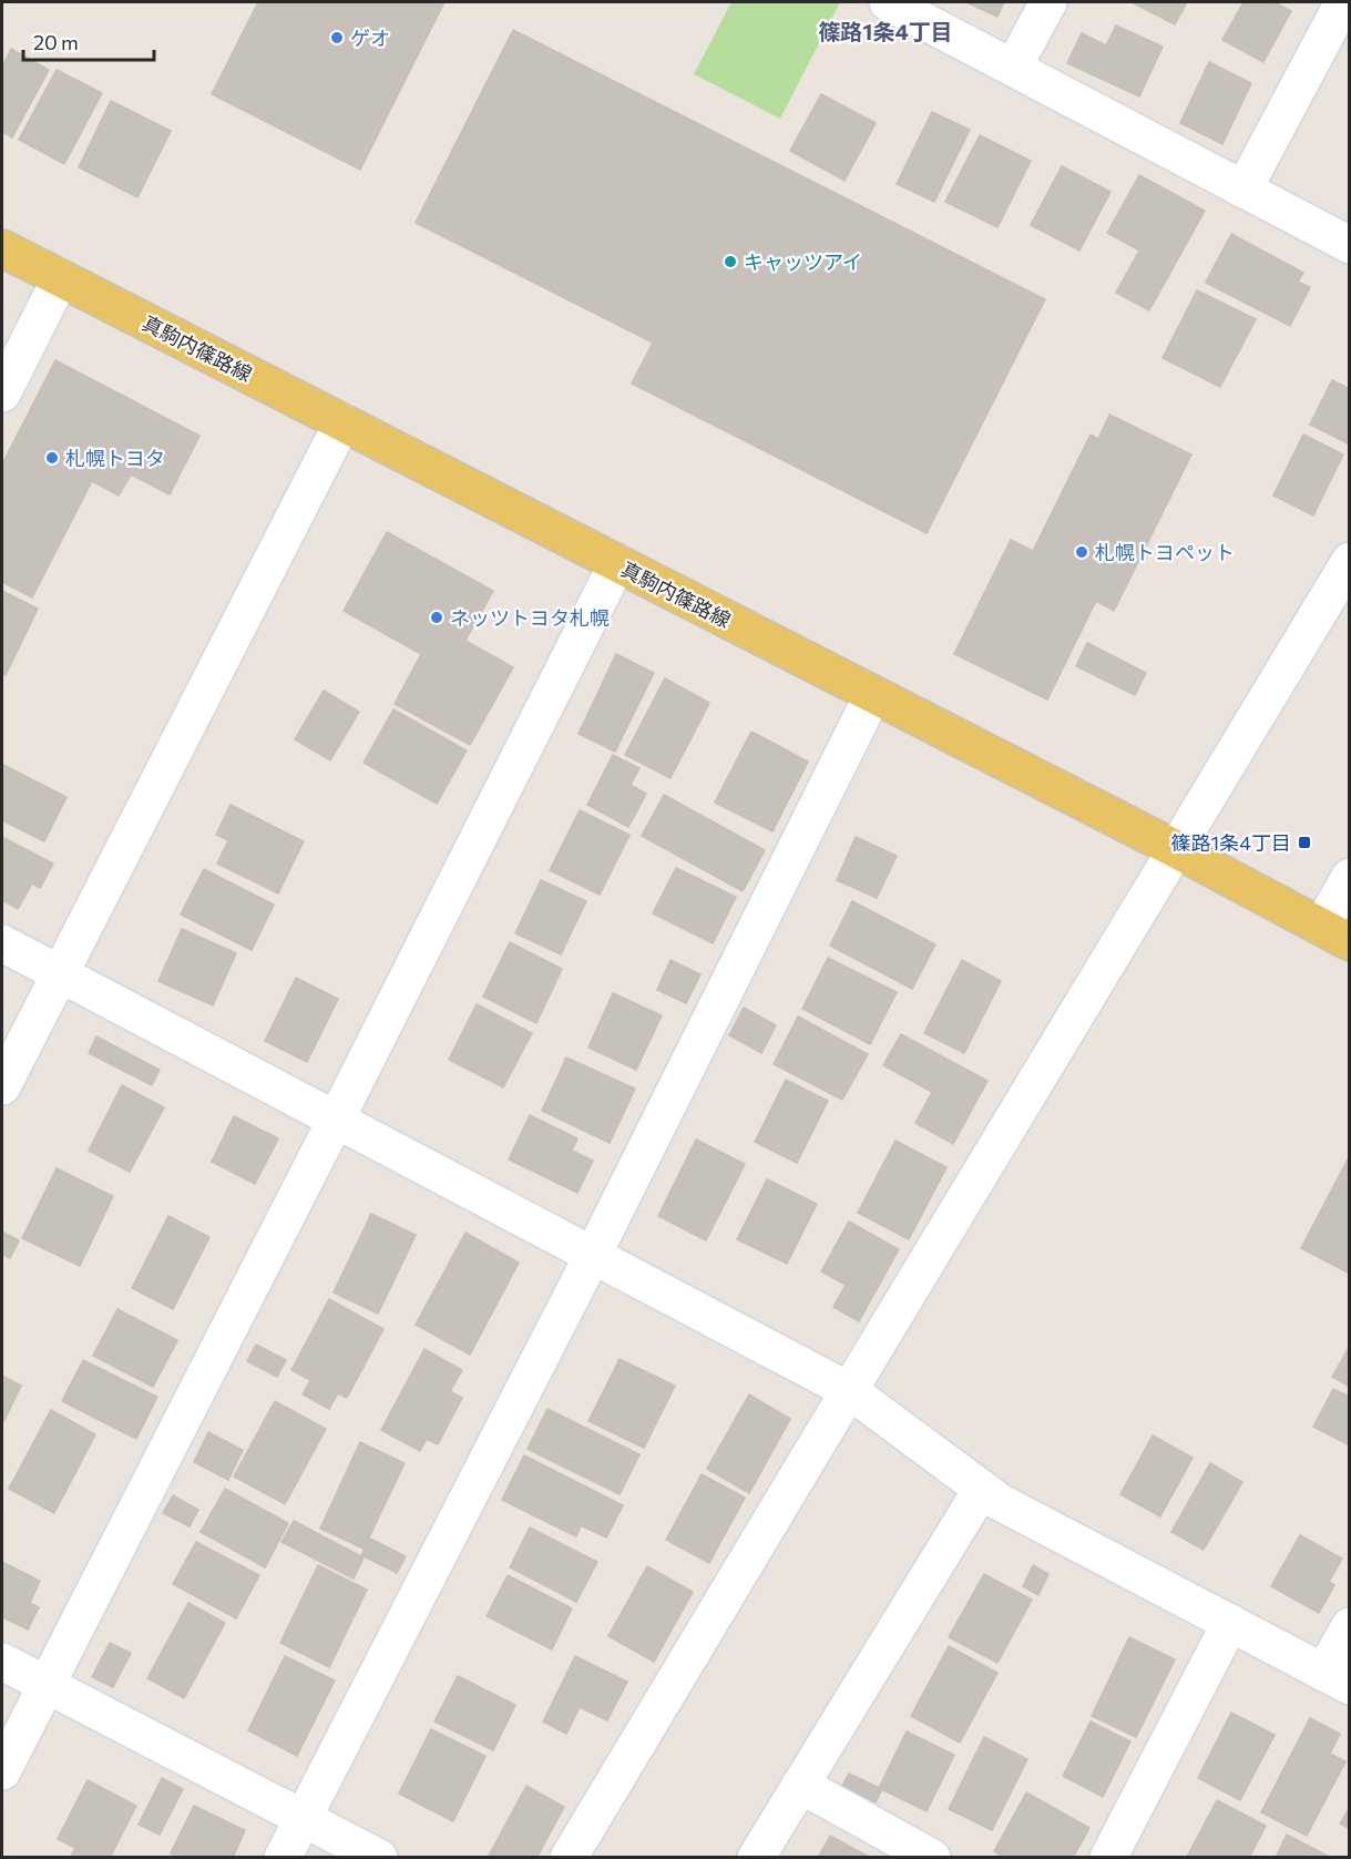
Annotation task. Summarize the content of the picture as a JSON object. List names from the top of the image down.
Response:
{
  "streets": {
    "main road": ["真駒内篠路線"]
  },
  "districts": ["篠路1条4丁目"],
  "places": {
    "other": [
      "ゲオ",
      "キャッツアイ",
      "札幌トヨタ",
      "札幌トヨペット",
      "ネッツトヨタ札幌"
    ],
    "transit": ["篠路1条4丁目"]
  },
  "scale_bar": "20 m"
}
